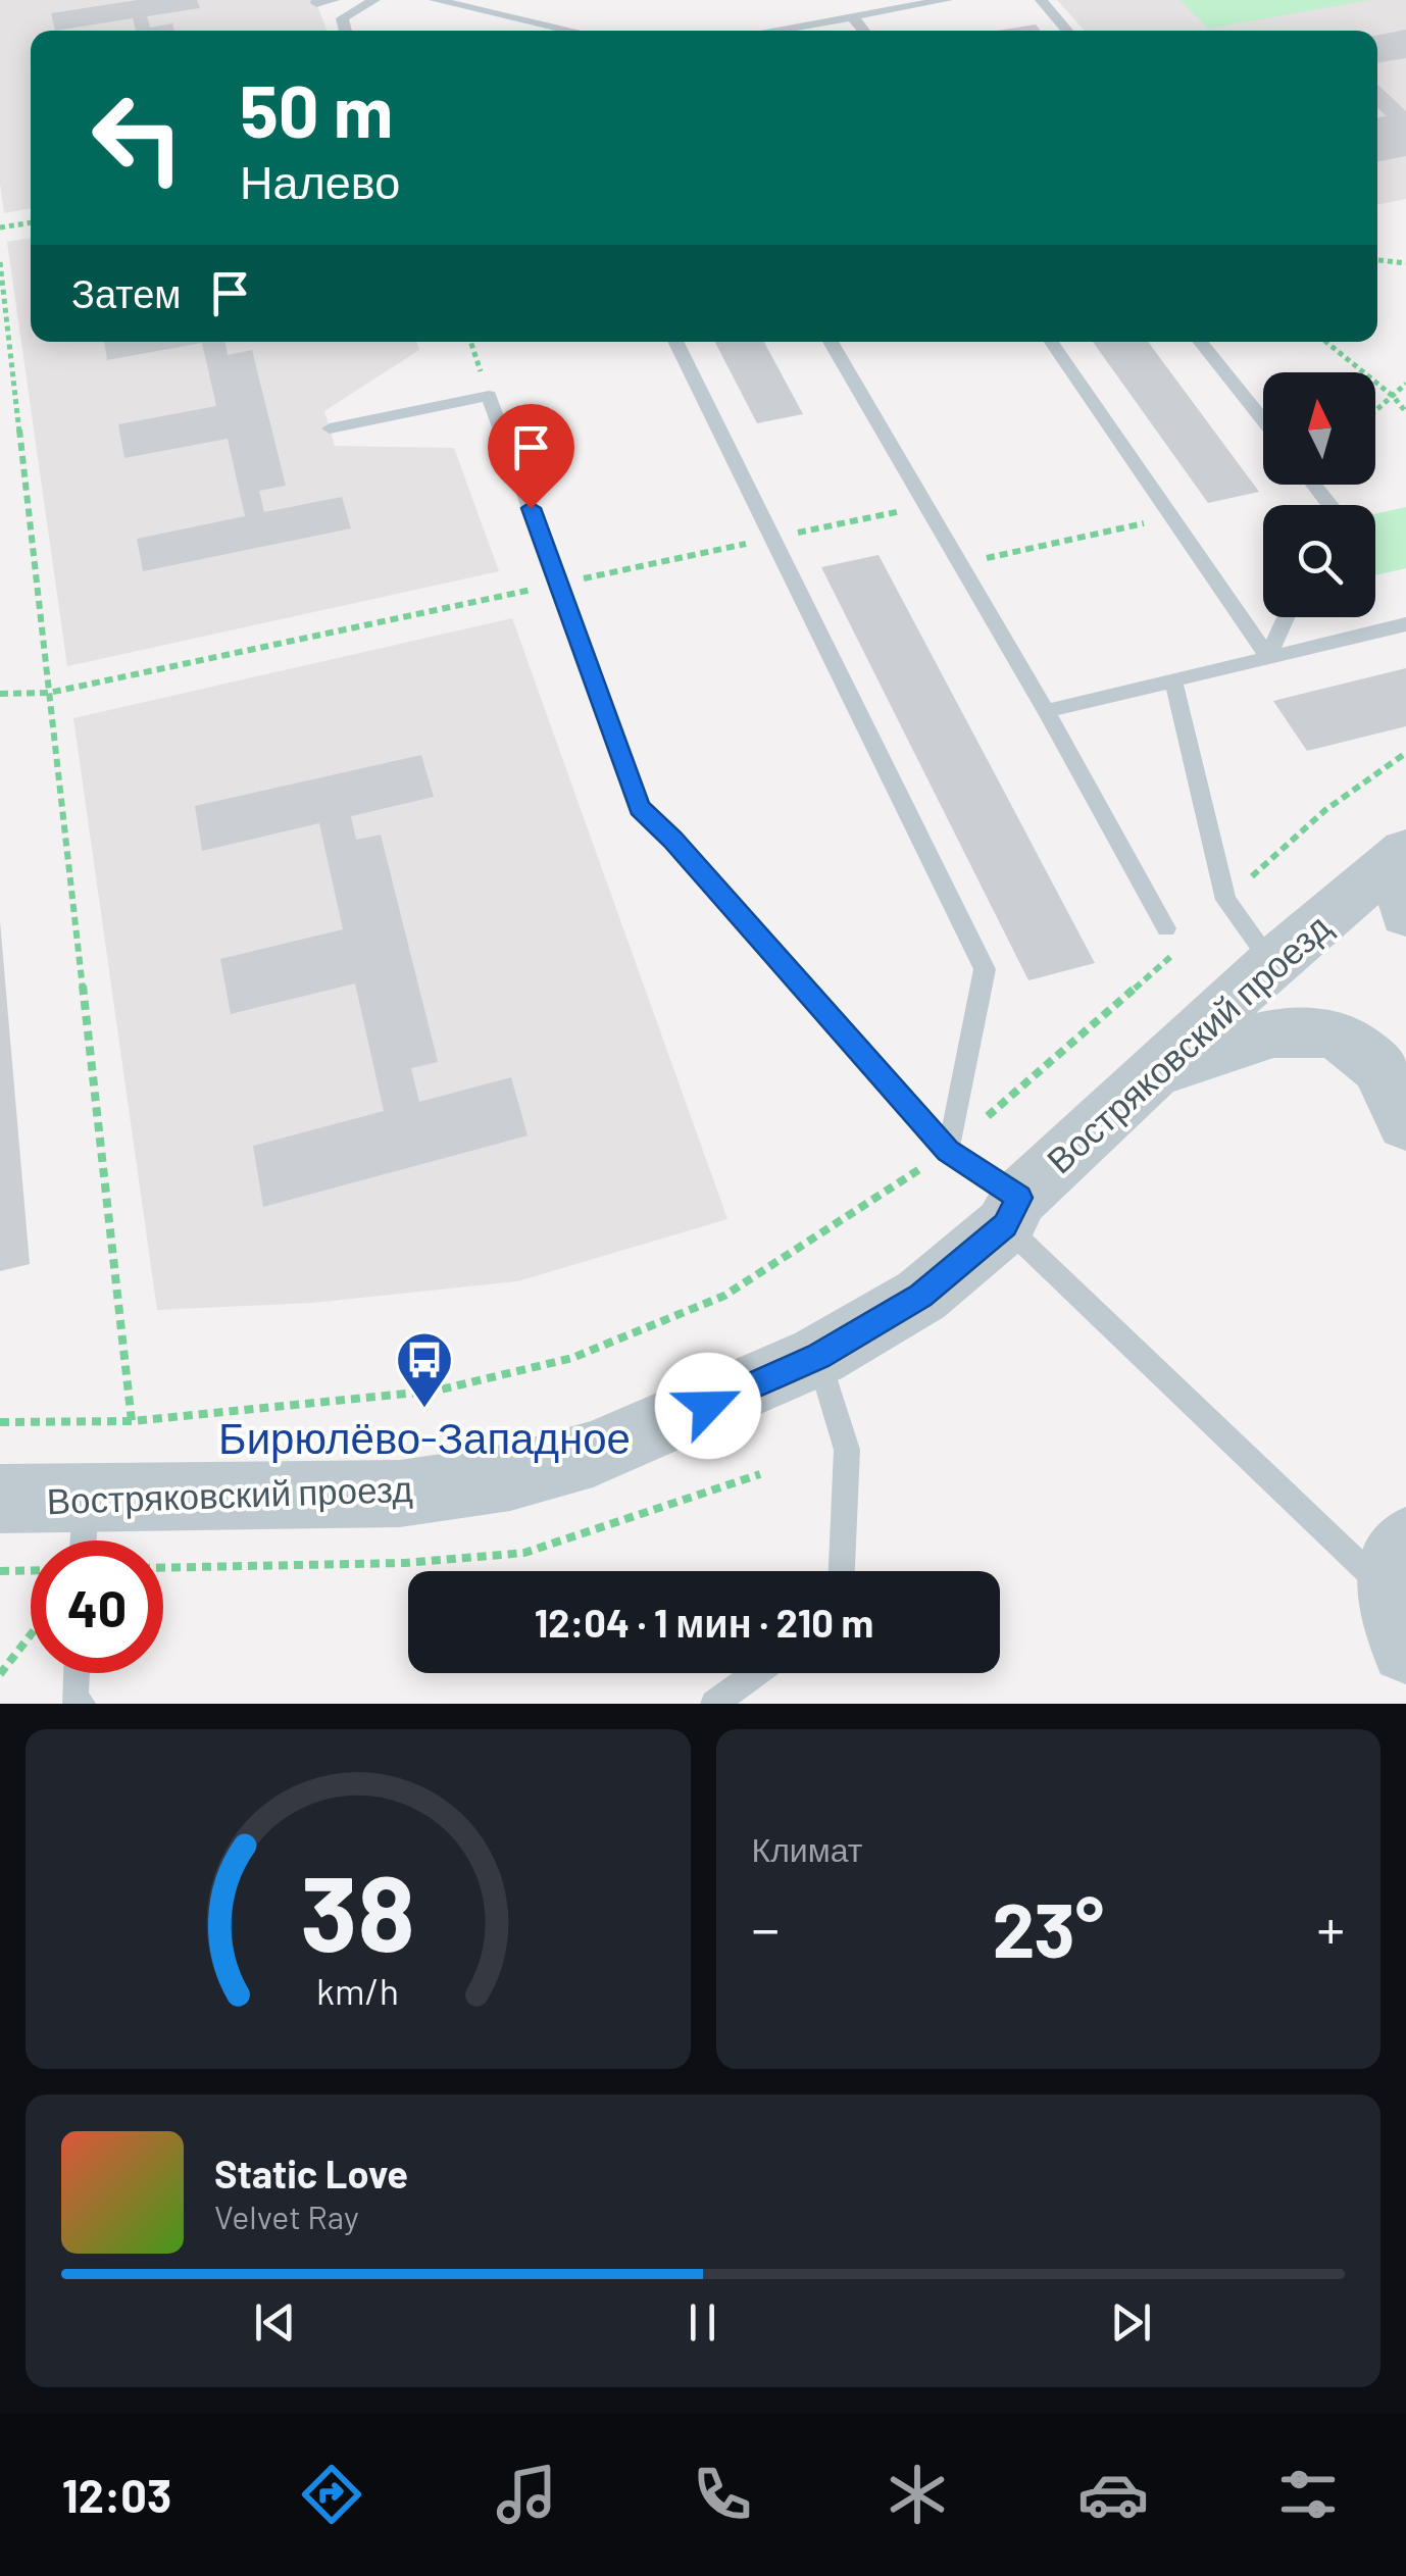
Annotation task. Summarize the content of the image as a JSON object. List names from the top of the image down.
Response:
{
  "streets": {
    "street": ["Востряковский проезд"]
  },
  "places": {
    "bus stop": ["Бирюлёво-Западное"]
  },
  "north": "top",
  "page": {
    "turn": ["50 m", "Налево"],
    "then": "Затем",
    "limit": "40",
    "trip": "12:04 · 1 мин · 210 m",
    "tile": "Климат",
    "heat": ["−", "23°", "+"],
    "song": ["Static Love", "Velvet Ray"],
    "tabs": "12:03",
    "gauge": ["38", "km/h"]
  }
}
